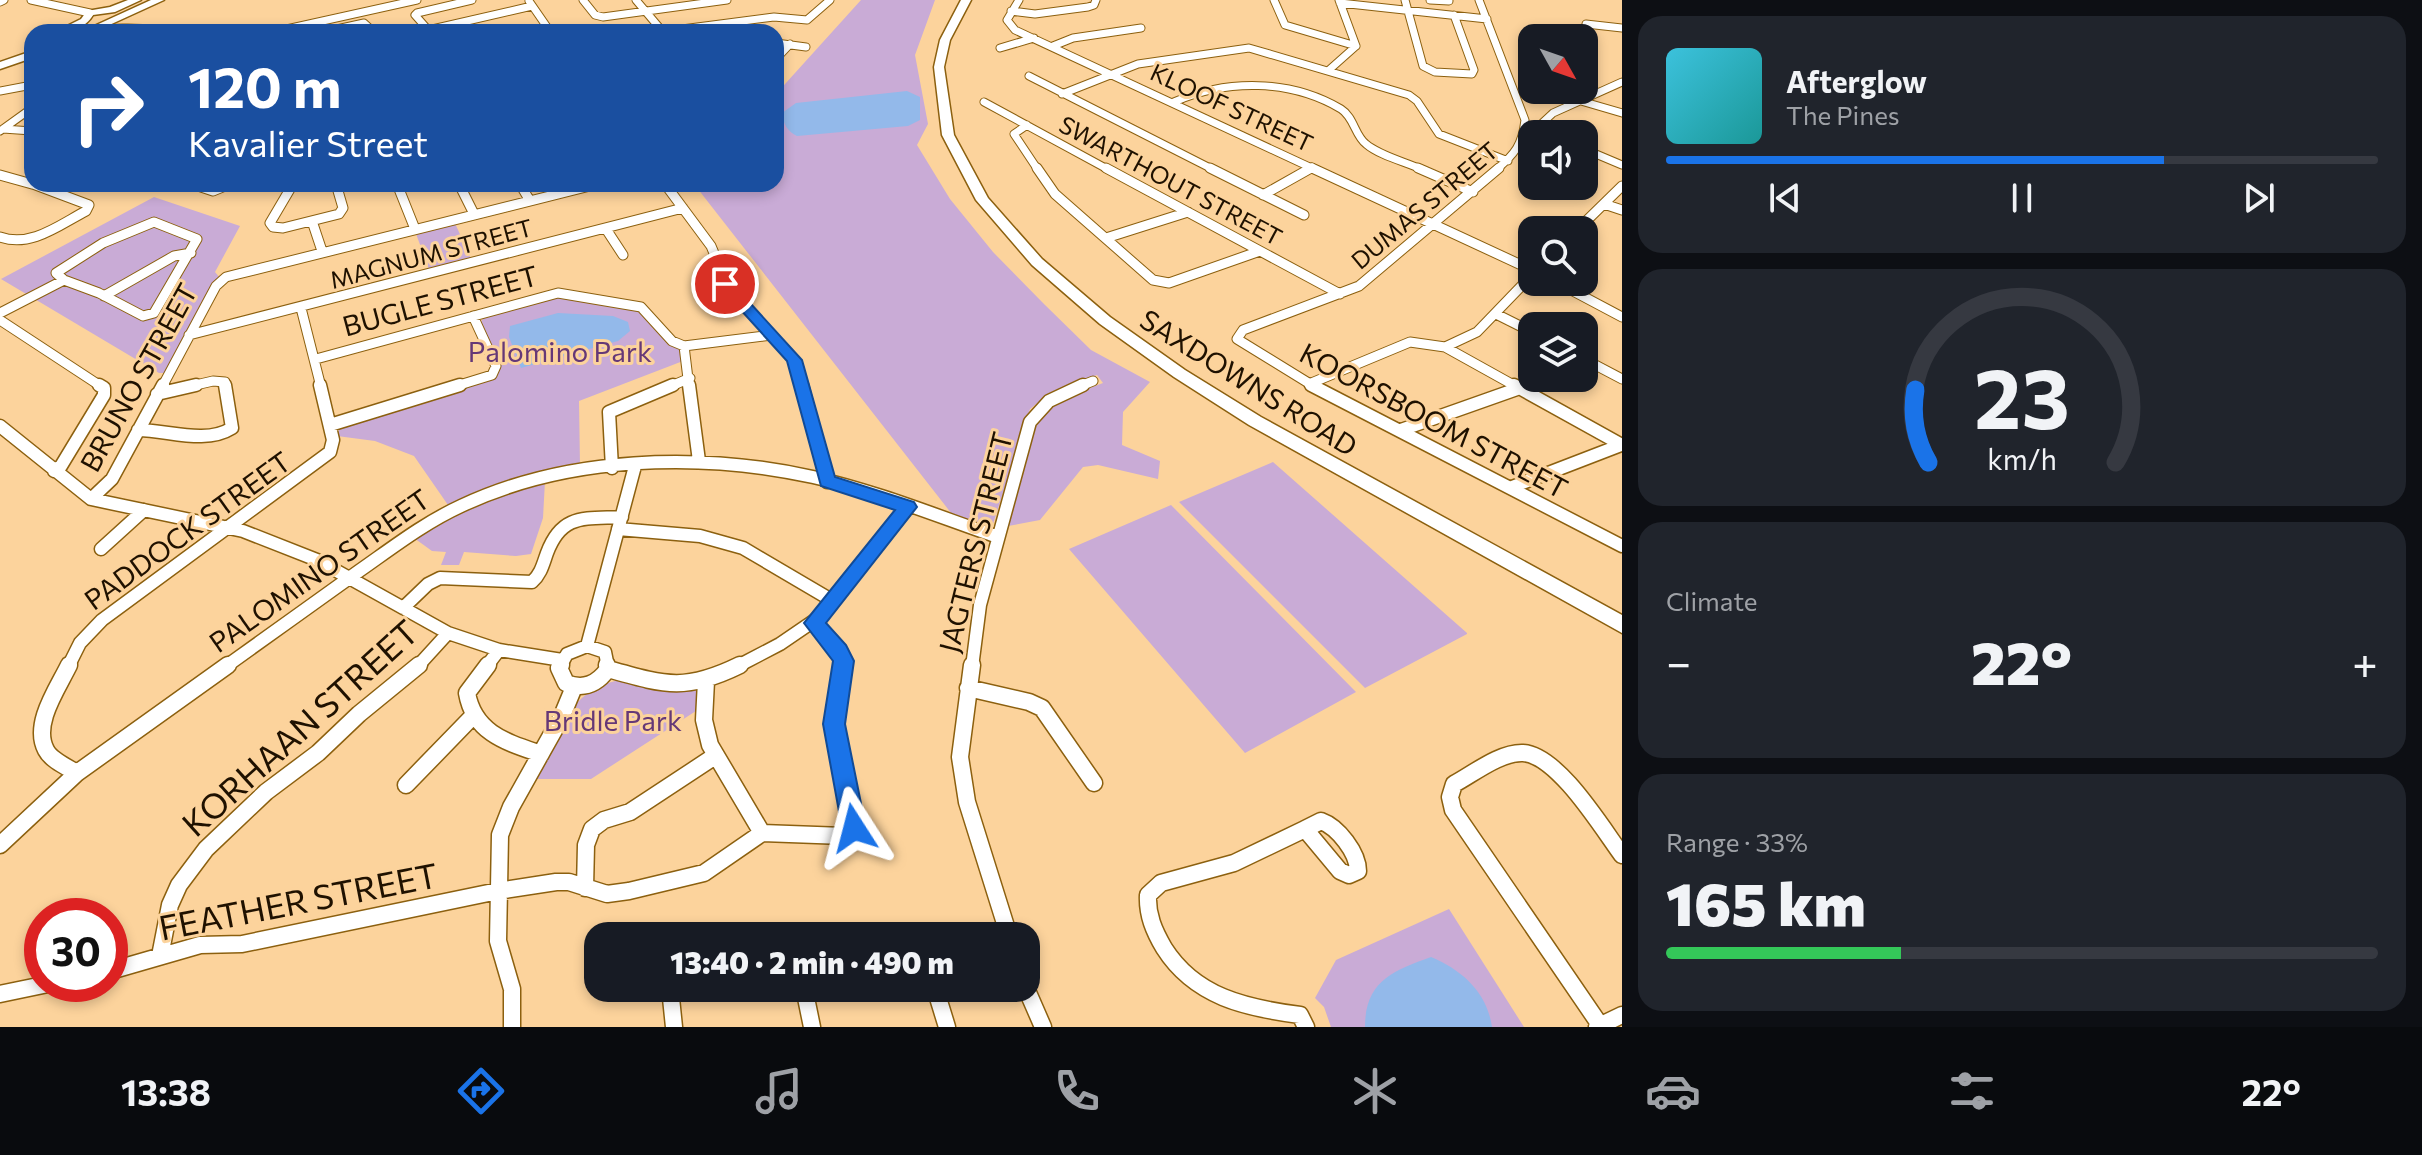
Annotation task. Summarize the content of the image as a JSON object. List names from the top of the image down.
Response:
{
  "streets": {
    "street": [
      "KLOOF STREET",
      "SWARTHOUT STREET",
      "DUMAS STREET",
      "MAGNUM STREET",
      "BUGLE STREET",
      "BRUNO STREET",
      "SAXDOWNS ROAD",
      "KOORSBOOM STREET",
      "PADDOCK STREET",
      "JAGTERS STREET",
      "PALOMINO STREET",
      "KORHAAN STREET",
      "FEATHER STREET"
    ]
  },
  "crossings": [
    ["KLOOF STREET", "DUMAS STREET"],
    ["SWARTHOUT STREET", "DUMAS STREET"],
    ["DUMAS STREET", "KOORSBOOM STREET"],
    ["MAGNUM STREET", "BRUNO STREET"],
    ["MAGNUM STREET", "PADDOCK STREET"],
    ["BUGLE STREET", "PADDOCK STREET"],
    ["PADDOCK STREET", "PALOMINO STREET"],
    ["JAGTERS STREET", "PALOMINO STREET"],
    ["KORHAAN STREET", "FEATHER STREET"]
  ],
  "parks": ["Palomino Park", "Bridle Park"],
  "north": "bottom right",
  "page": {
    "turn": ["120 m", "Kavalier Street"],
    "song": ["Afterglow", "The Pines"],
    "tile": [
      "Climate",
      ["Range · 33%", "165 km"]
    ],
    "heat": ["−", "22°", "+"],
    "limit": "30",
    "trip": "13:40 · 2 min · 490 m",
    "tabs": ["13:38", "22°"],
    "gauge": ["23", "km/h"]
  }
}
